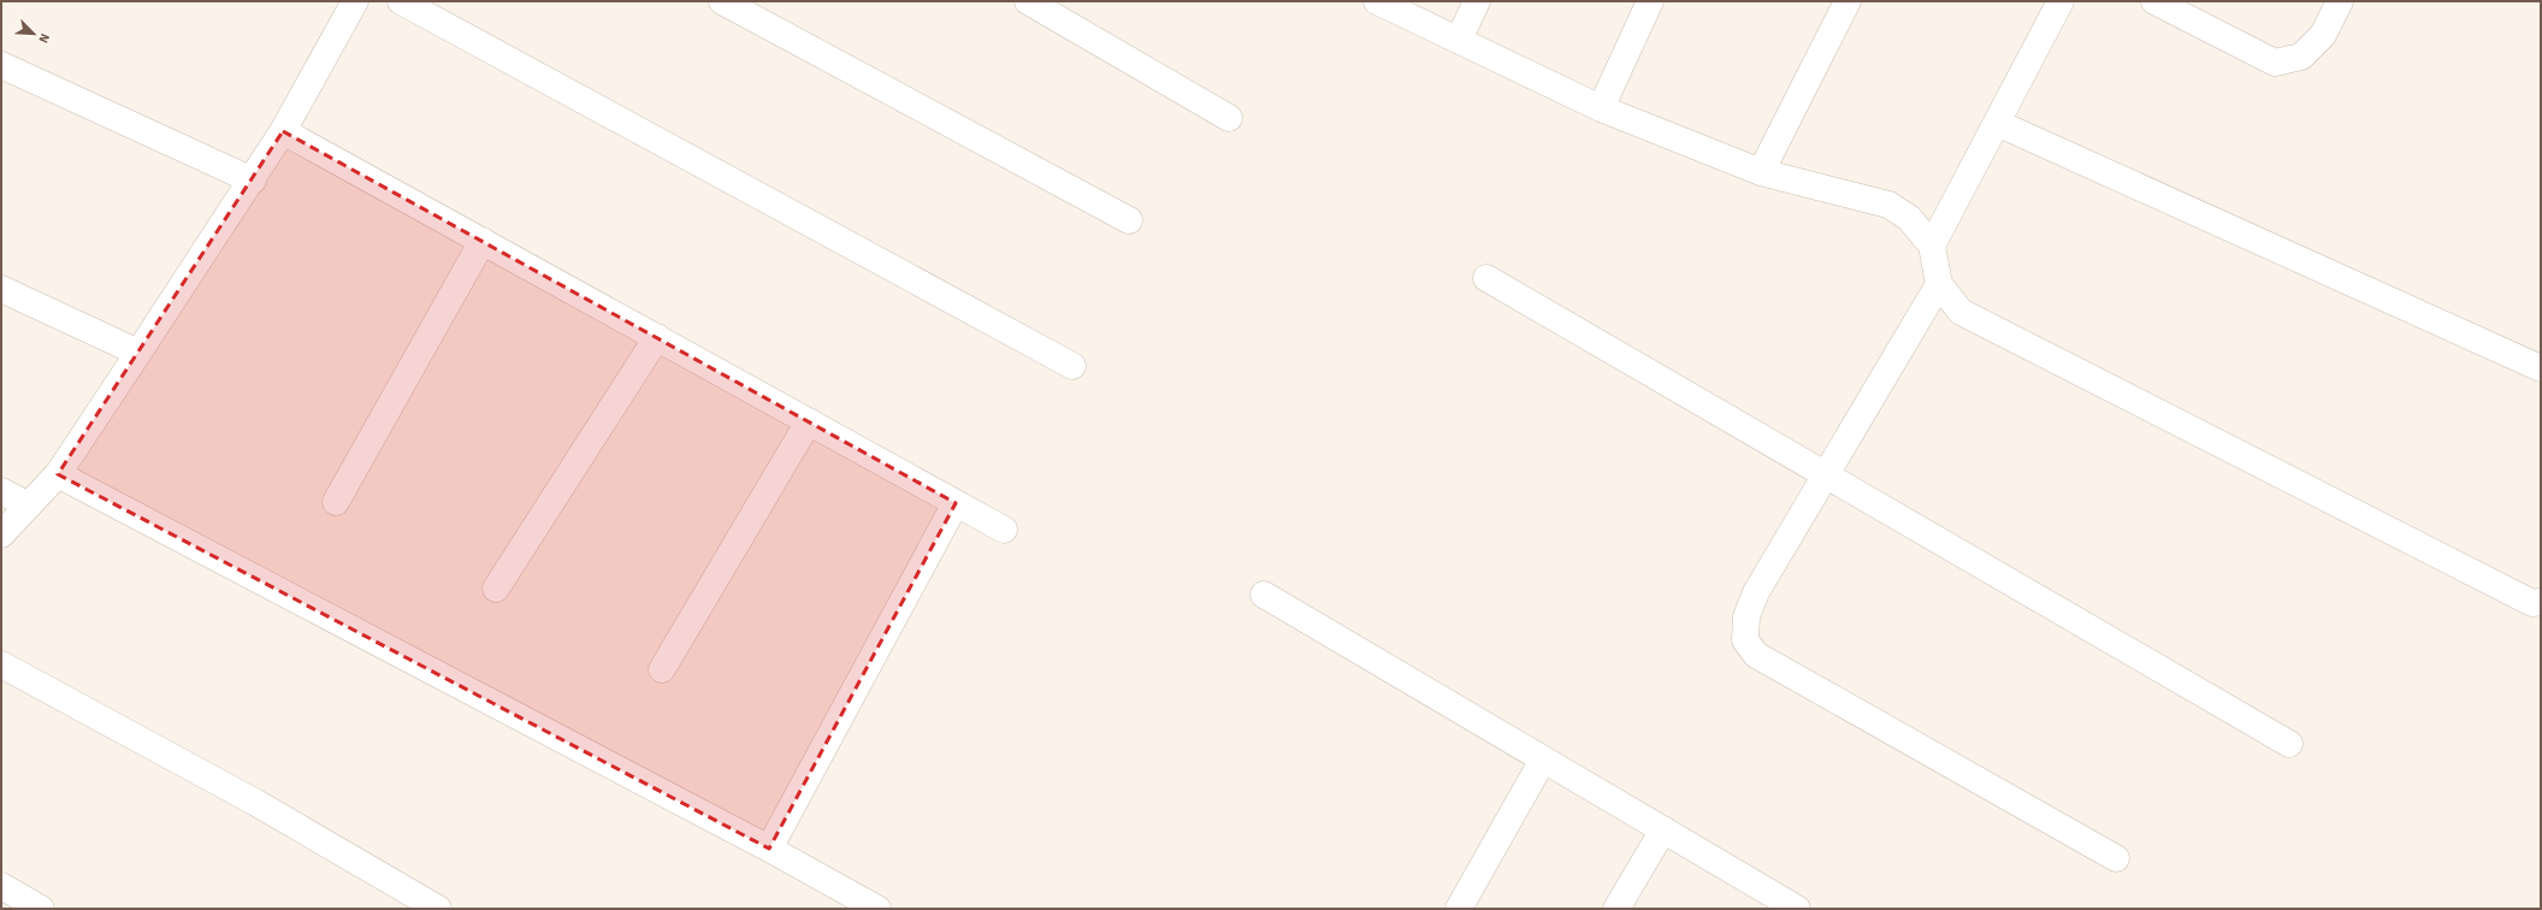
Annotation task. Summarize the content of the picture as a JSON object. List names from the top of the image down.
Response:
{
  "north": "bottom right"
}
